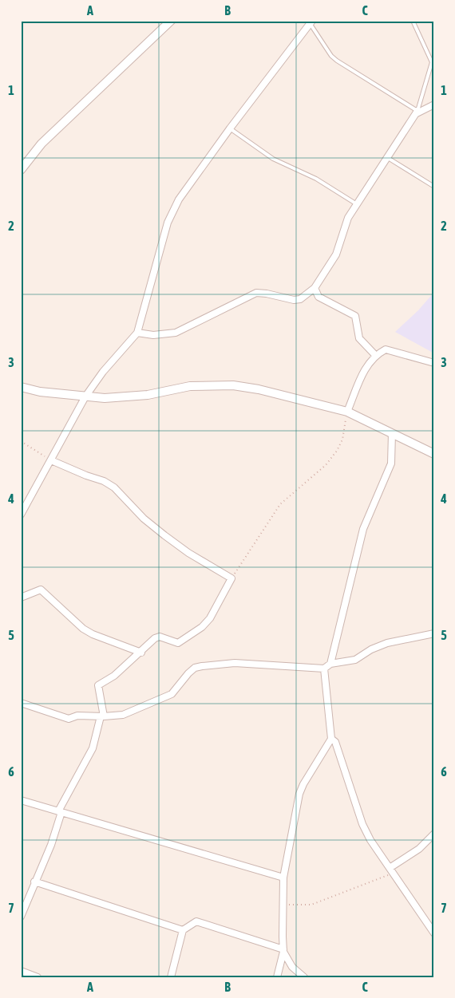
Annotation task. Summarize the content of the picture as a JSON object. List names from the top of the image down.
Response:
{
  "grid": {
    "columns": ["A", "B", "C"],
    "rows": [
      "1",
      "2",
      "3",
      "4",
      "5",
      "6",
      "7"
    ]
  }
}
